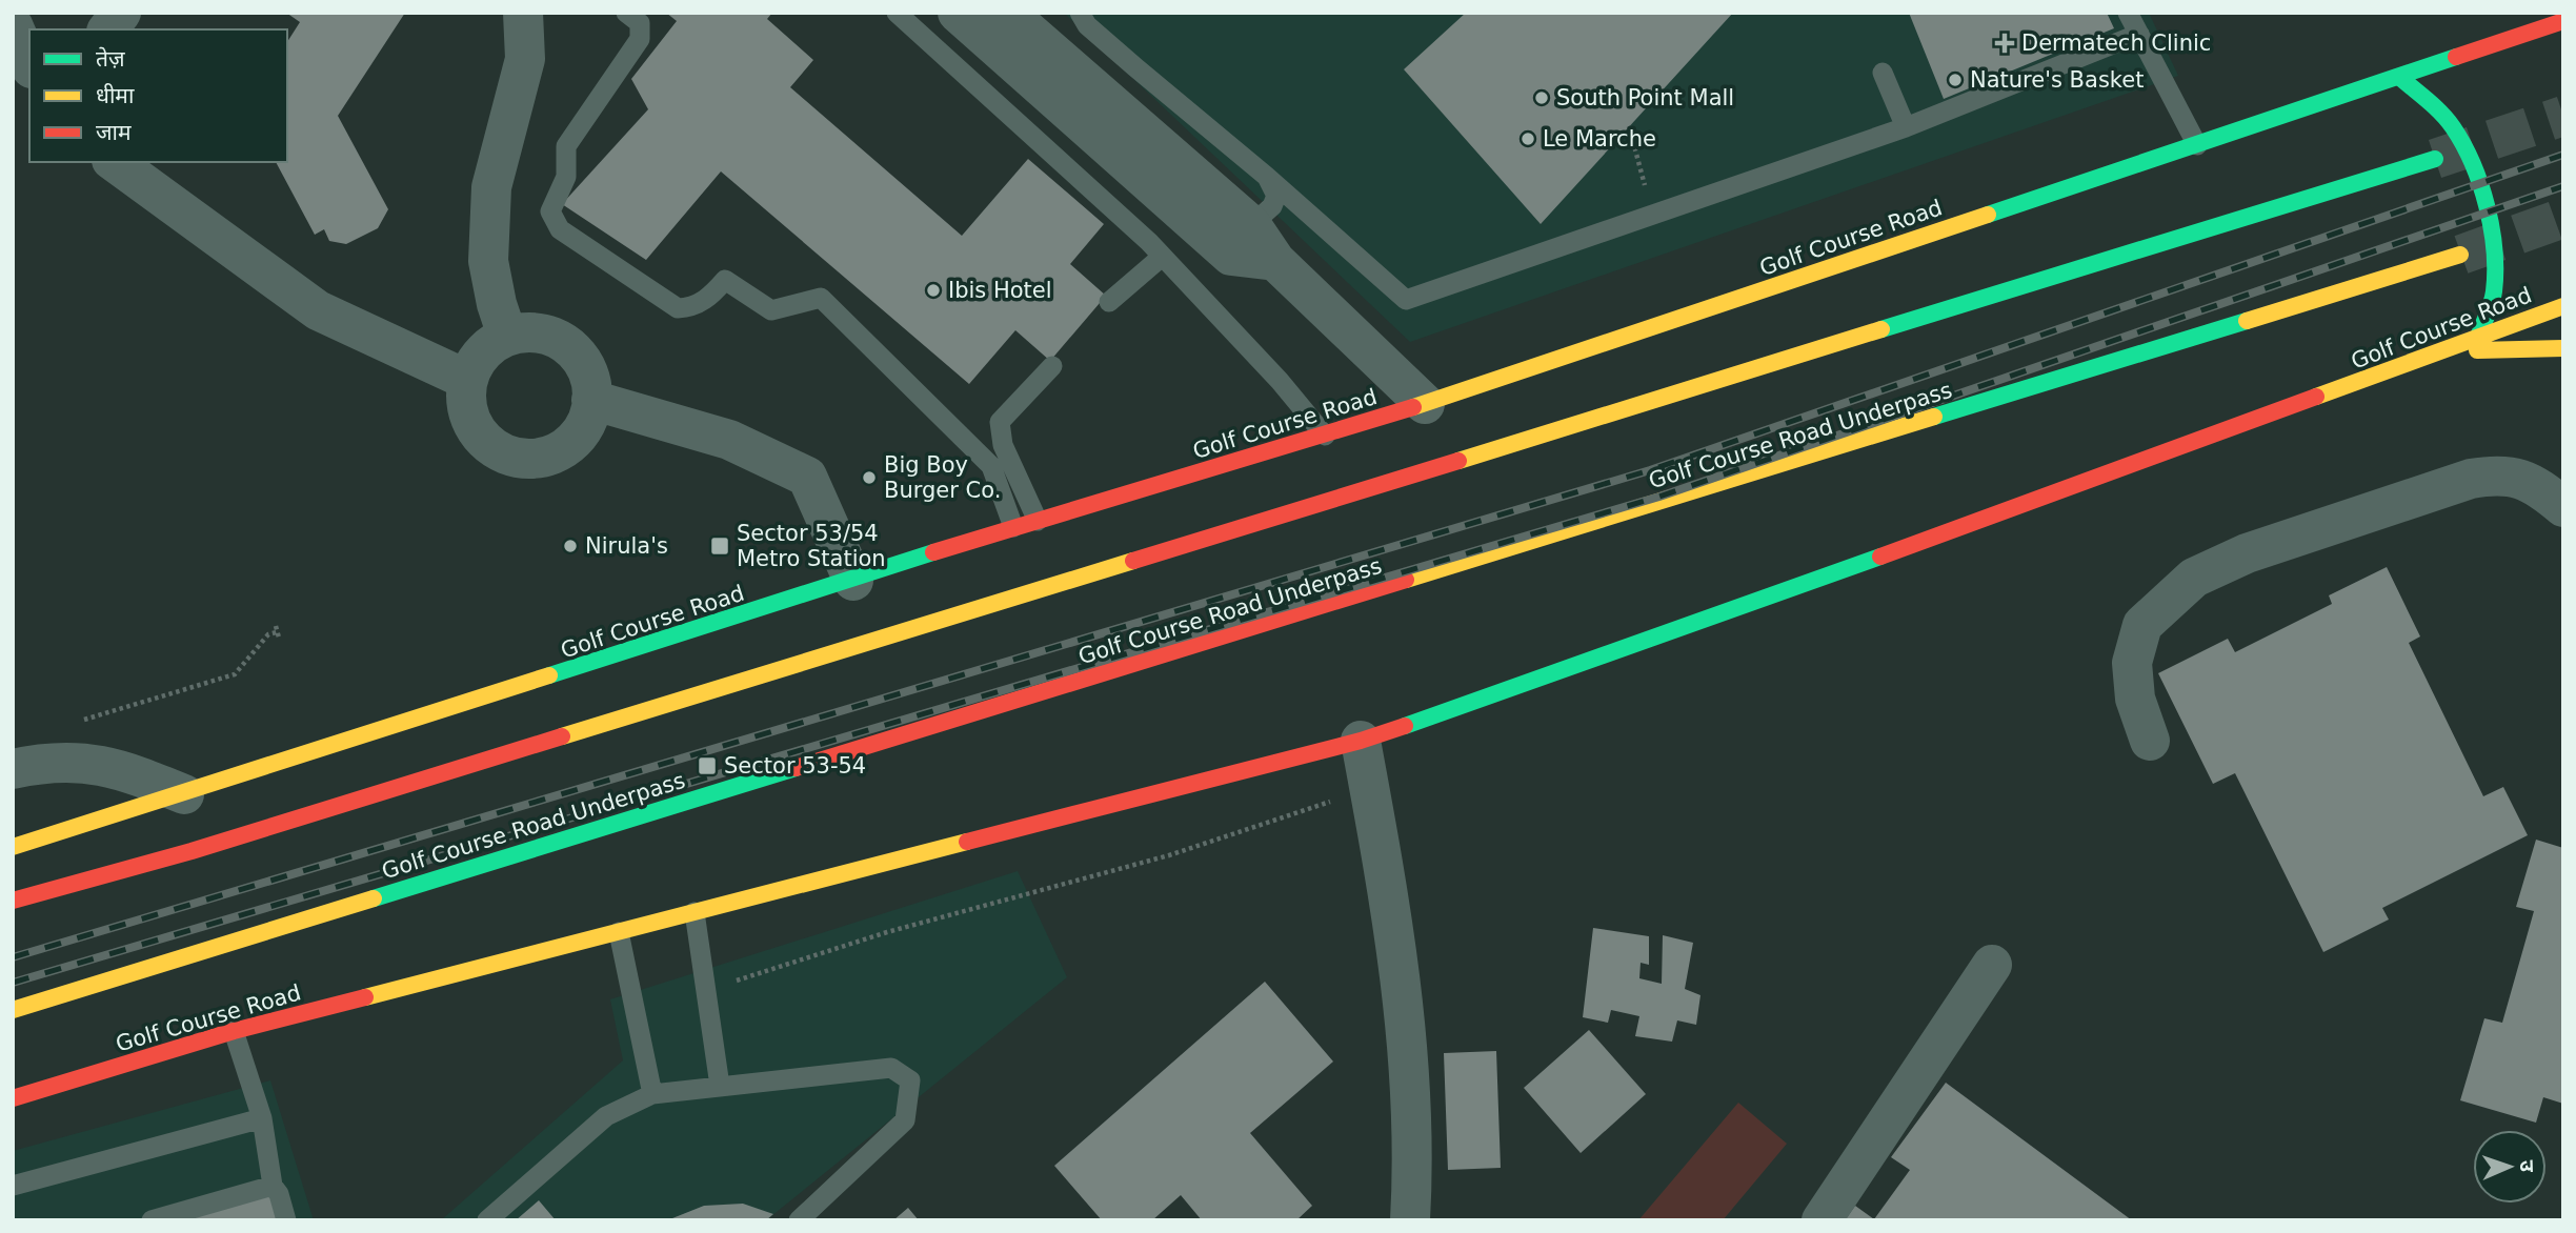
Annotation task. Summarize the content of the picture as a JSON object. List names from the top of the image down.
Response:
{
  "streets": {
    "street": ["Golf Course Road", "Golf Course Road Underpass"]
  },
  "places": {
    "health": ["Dermatech Clinic"],
    "other": [
      "Nature's Basket",
      "South Point Mall",
      "Le Marche",
      "Ibis Hotel",
      "Big Boy Burger Co.",
      "Nirula's"
    ],
    "transit": ["Sector 53/54 Metro Station", "Sector 53-54"]
  },
  "legend": ["तेज़", "धीमा", "जाम"],
  "north": "right"
}
